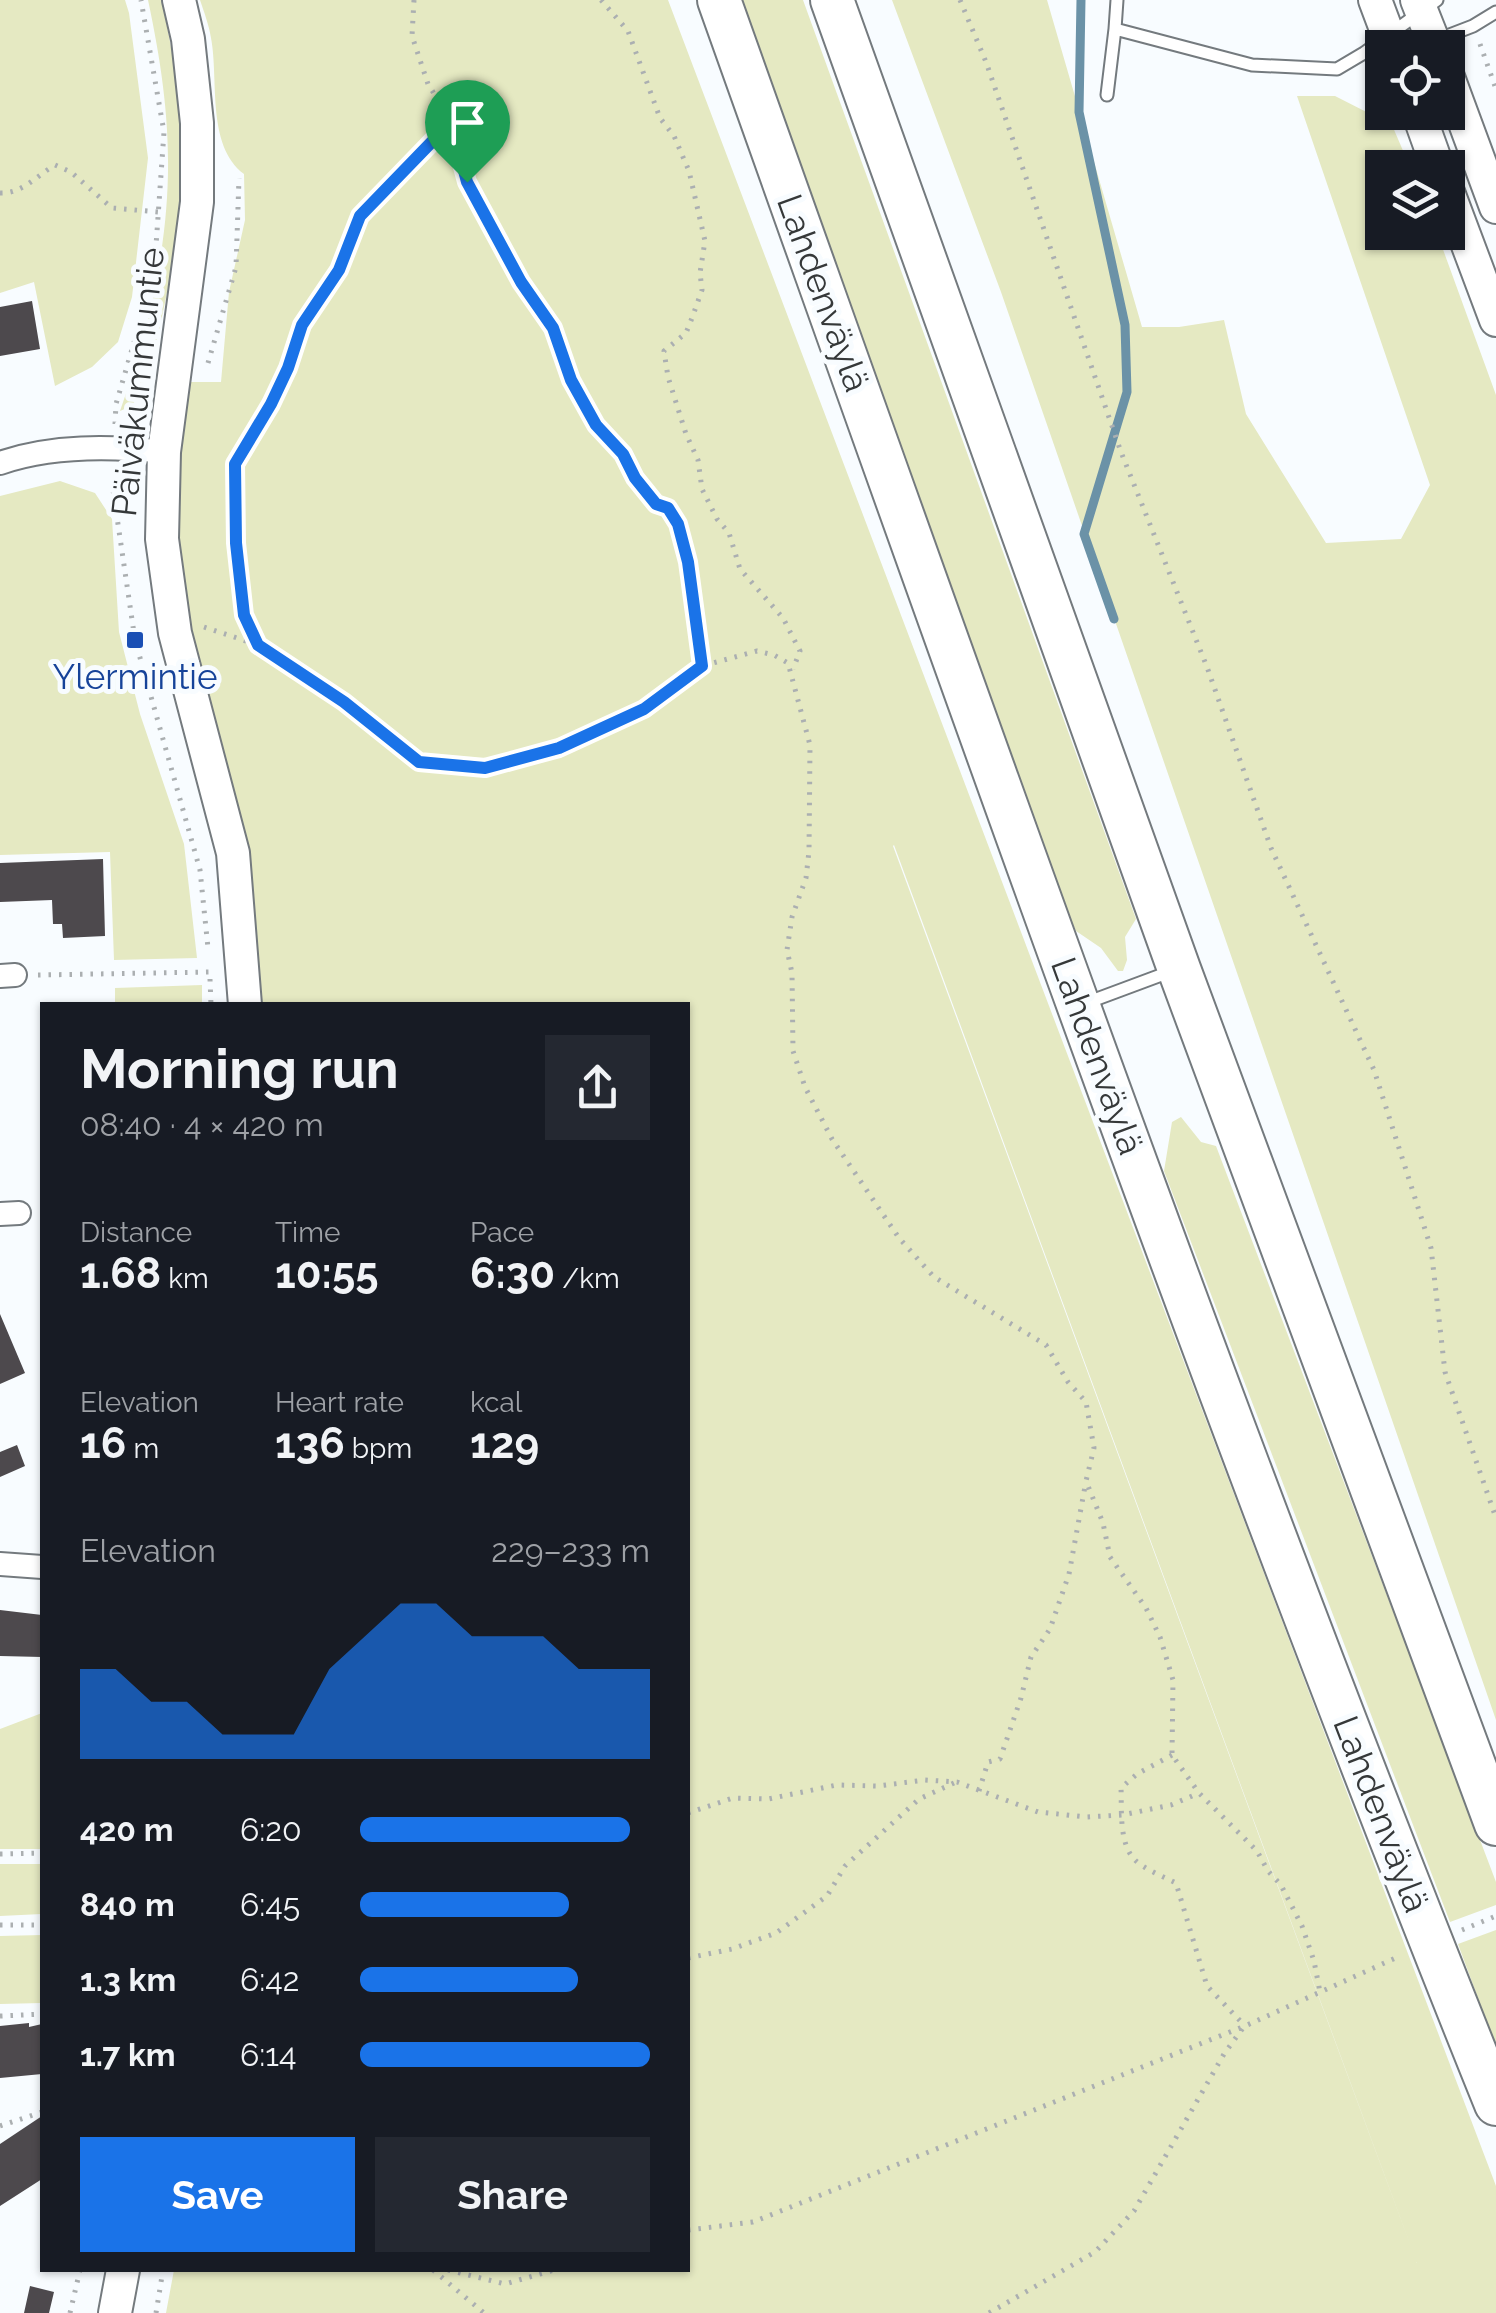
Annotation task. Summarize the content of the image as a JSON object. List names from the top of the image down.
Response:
{
  "streets": {
    "highway": ["Lahdenväylä"],
    "street": ["Päiväkummuntie"]
  },
  "places": {
    "transit": ["Ylermintie"]
  },
  "page": {
    "heading": ["Morning run", "08:40 · 4 × 420 m"],
    "stats": [
      ["Distance", "1.68 km"],
      ["Time", "10:55"],
      ["Pace", "6:30 /km"],
      ["Elevation", "16 m"],
      ["Heart rate", "136 bpm"],
      ["kcal", "129"]
    ],
    "chart": ["Elevation", "229–233 m"],
    "list": [
      {
        "name": "420 m",
        "note": "6:20"
      },
      {
        "name": "840 m",
        "note": "6:45"
      },
      {
        "name": "1.3 km",
        "note": "6:42"
      },
      {
        "name": "1.7 km",
        "note": "6:14"
      }
    ],
    "buttons": ["Save", "Share"]
  }
}
